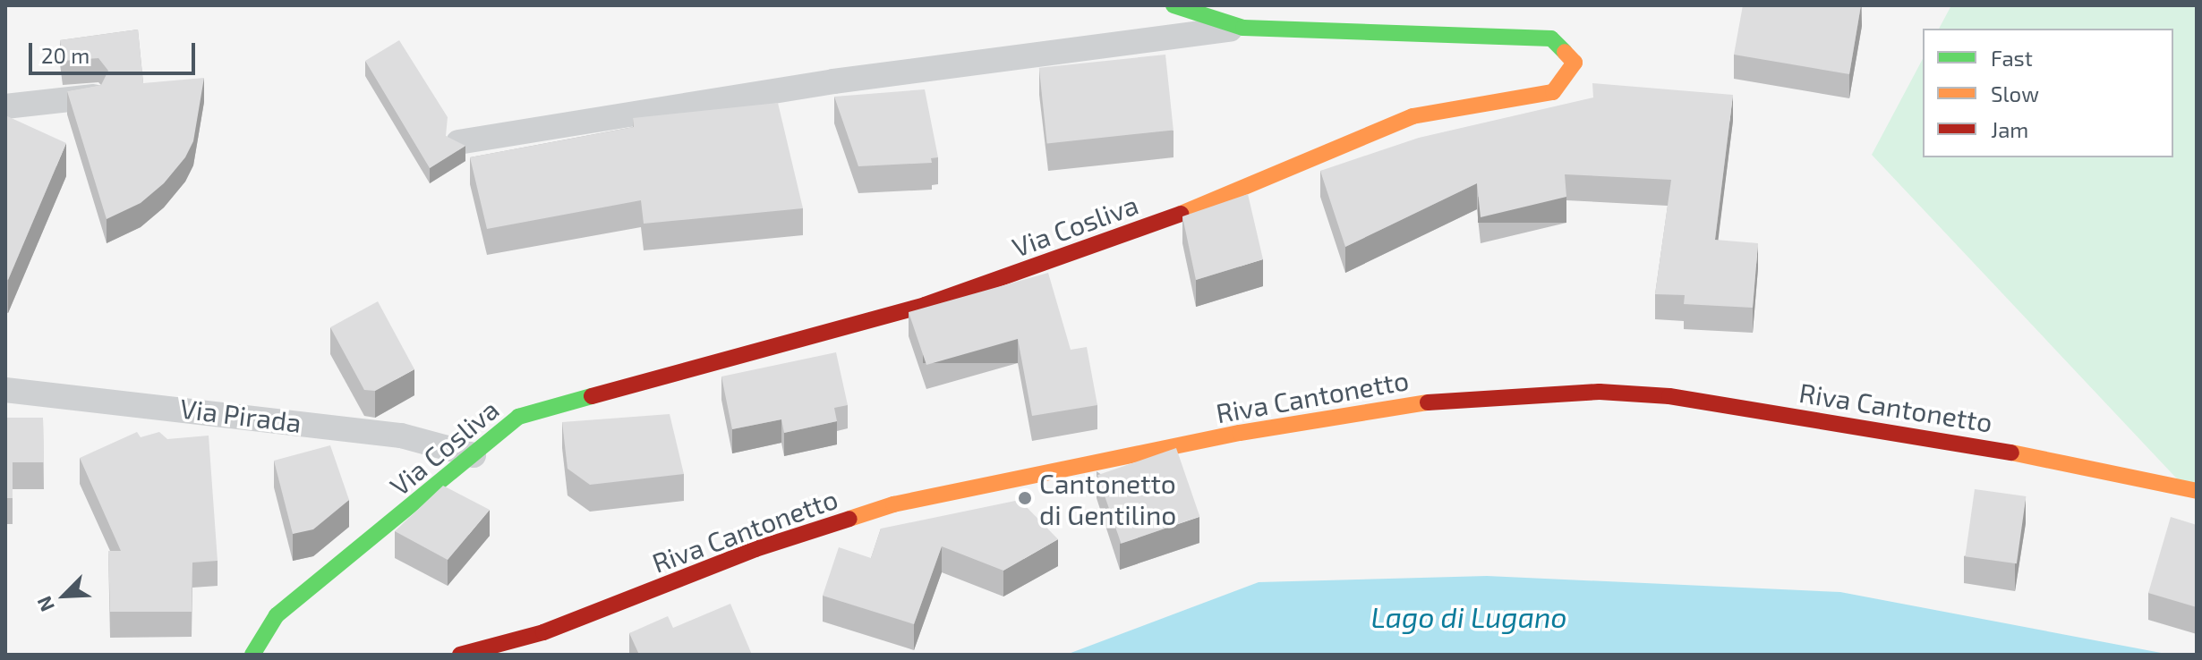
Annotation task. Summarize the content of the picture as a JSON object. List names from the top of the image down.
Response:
{
  "streets": {
    "street": ["Via Cosliva", "Riva Cantonetto"],
    "lane": ["Via Pirada"]
  },
  "crossings": [
    ["Via Cosliva", "Via Pirada"]
  ],
  "water": ["Lago di Lugano"],
  "places": ["Cantonetto di Gentilino"],
  "legend": ["Fast", "Slow", "Jam"],
  "scale_bar": "20 m",
  "north": "bottom left"
}
